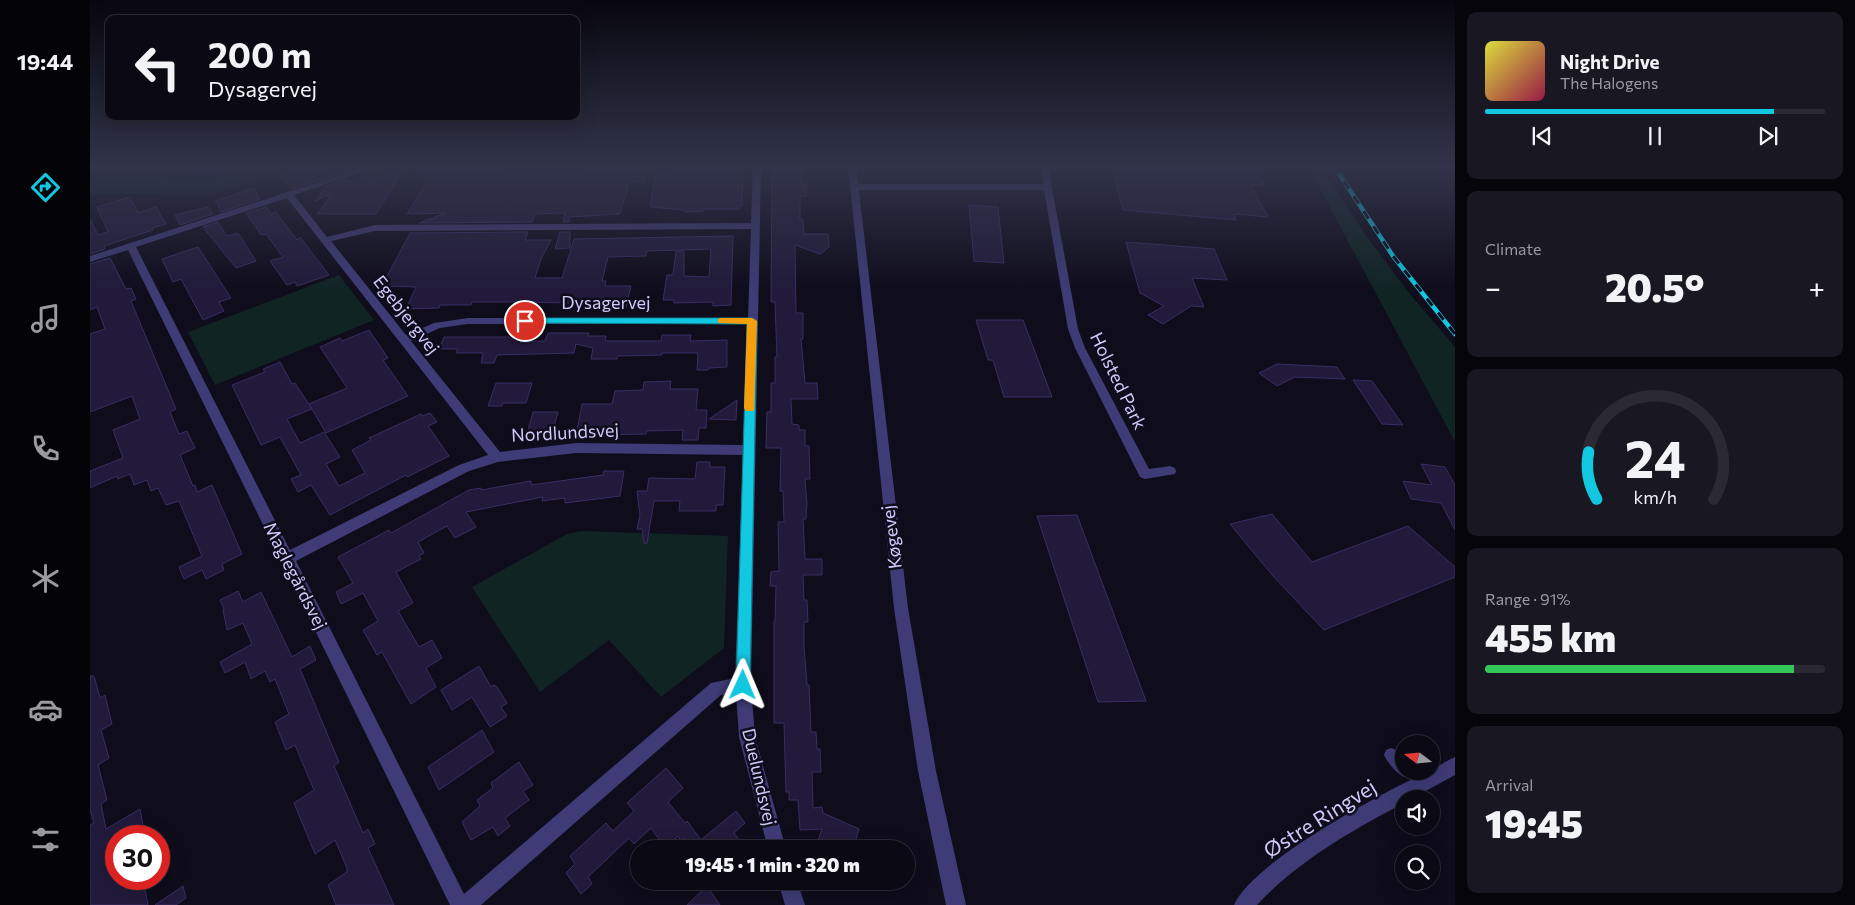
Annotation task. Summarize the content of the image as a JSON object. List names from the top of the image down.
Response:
{
  "streets": {
    "street": [
      "Dysagervej",
      "Egebjergvej",
      "Holsted Park",
      "Nordlundsvej",
      "Køgevej",
      "Maglegårdsvej",
      "Duelundsvej",
      "Østre Ringvej"
    ]
  },
  "crossings": [
    ["Dysagervej", "Egebjergvej"],
    ["Dysagervej", "Duelundsvej"],
    ["Egebjergvej", "Nordlundsvej"],
    ["Nordlundsvej", "Maglegårdsvej"],
    ["Nordlundsvej", "Duelundsvej"]
  ],
  "north": "left",
  "page": {
    "tabs": "19:44",
    "turn": ["200 m", "Dysagervej"],
    "song": ["Night Drive", "The Halogens"],
    "tile": [
      "Climate",
      ["Range · 91%", "455 km"],
      ["Arrival", "19:45"]
    ],
    "heat": ["−", "20.5°", "+"],
    "limit": "30",
    "trip": "19:45 · 1 min · 320 m",
    "gauge": ["24", "km/h"]
  }
}
